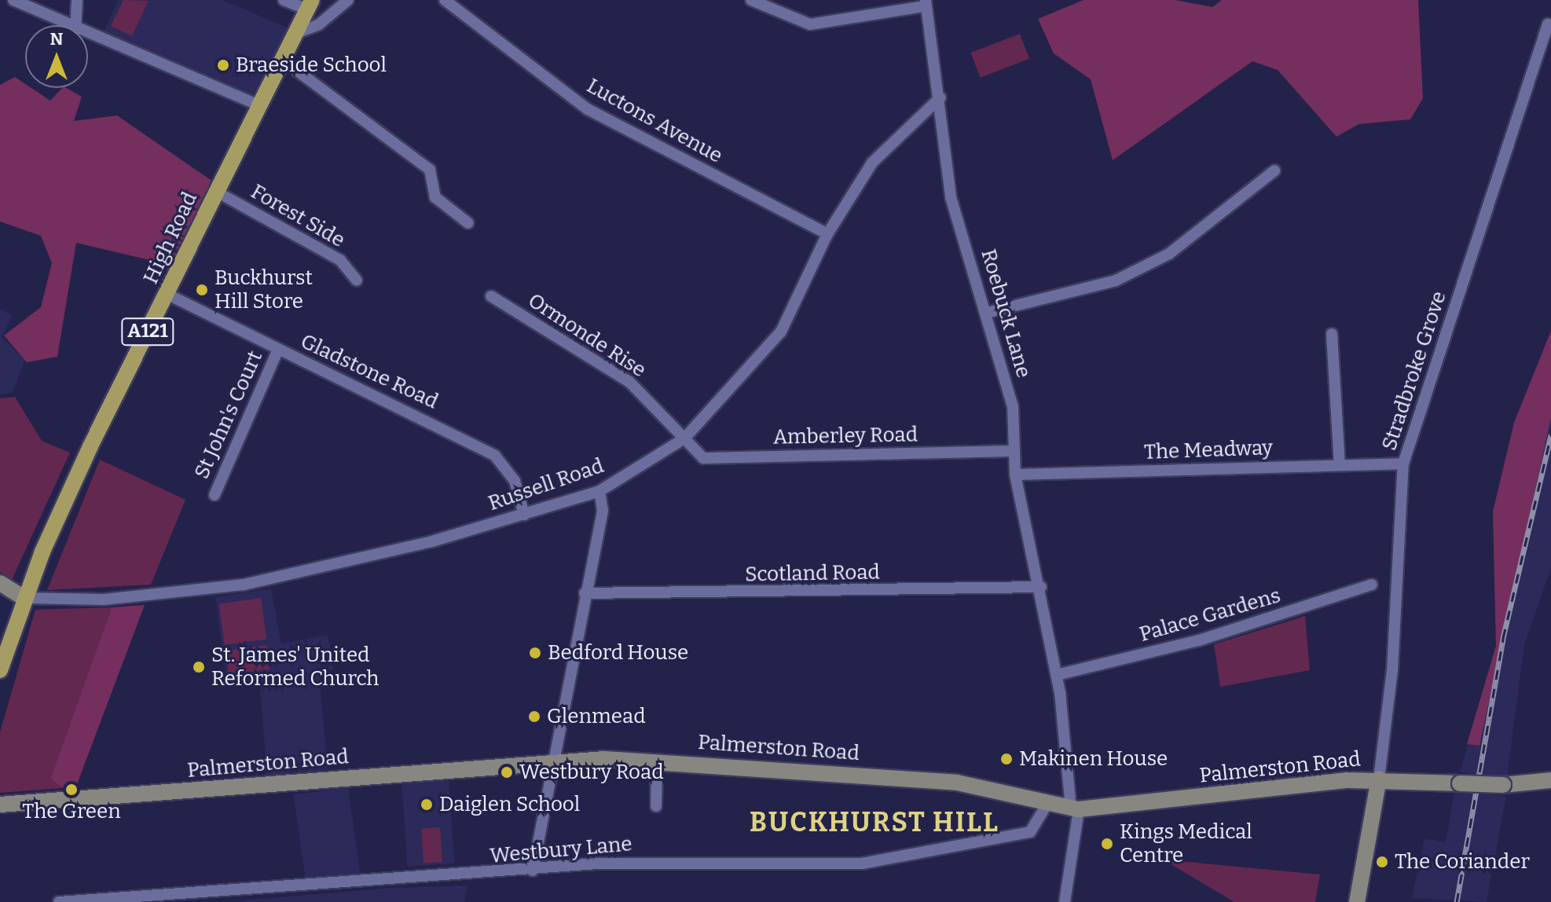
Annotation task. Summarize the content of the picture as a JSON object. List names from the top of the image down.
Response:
{
  "streets": {
    "main road": ["High Road", "A121", "Palmerston Road"],
    "street": [
      "Luctons Avenue",
      "Forest Side",
      "Roebuck Lane",
      "Ormonde Rise",
      "Stradbroke Grove",
      "Gladstone Road",
      "St John's Court",
      "Amberley Road",
      "The Meadway",
      "Russell Road",
      "Scotland Road",
      "Palace Gardens",
      "Westbury Lane"
    ]
  },
  "crossings": [
    ["Luctons Avenue", "Russell Road"],
    ["Forest Side", "High Road"],
    ["High Road", "Gladstone Road"],
    ["High Road", "Russell Road"],
    ["Roebuck Lane", "Amberley Road"],
    ["Roebuck Lane", "The Meadway"],
    ["Roebuck Lane", "Russell Road"],
    ["Roebuck Lane", "Scotland Road"],
    ["Roebuck Lane", "Palace Gardens"],
    ["Roebuck Lane", "Palmerston Road"],
    ["Ormonde Rise", "Amberley Road"],
    ["Ormonde Rise", "Russell Road"],
    ["Stradbroke Grove", "The Meadway"],
    ["Stradbroke Grove", "Palmerston Road"],
    ["Gladstone Road", "St John's Court"],
    ["Gladstone Road", "Russell Road"],
    ["Amberley Road", "Russell Road"],
    ["Palmerston Road", "Westbury Lane"]
  ],
  "districts": ["BUCKHURST HILL"],
  "places": [
    "Braeside School",
    "Buckhurst Hill Store",
    "Bedford House",
    "St. James' United Reformed Church",
    "Glenmead",
    "Makinen House",
    "Westbury Road",
    "The Green",
    "Daiglen School",
    "Kings Medical Centre",
    "The Coriander"
  ],
  "north": "top"
}
